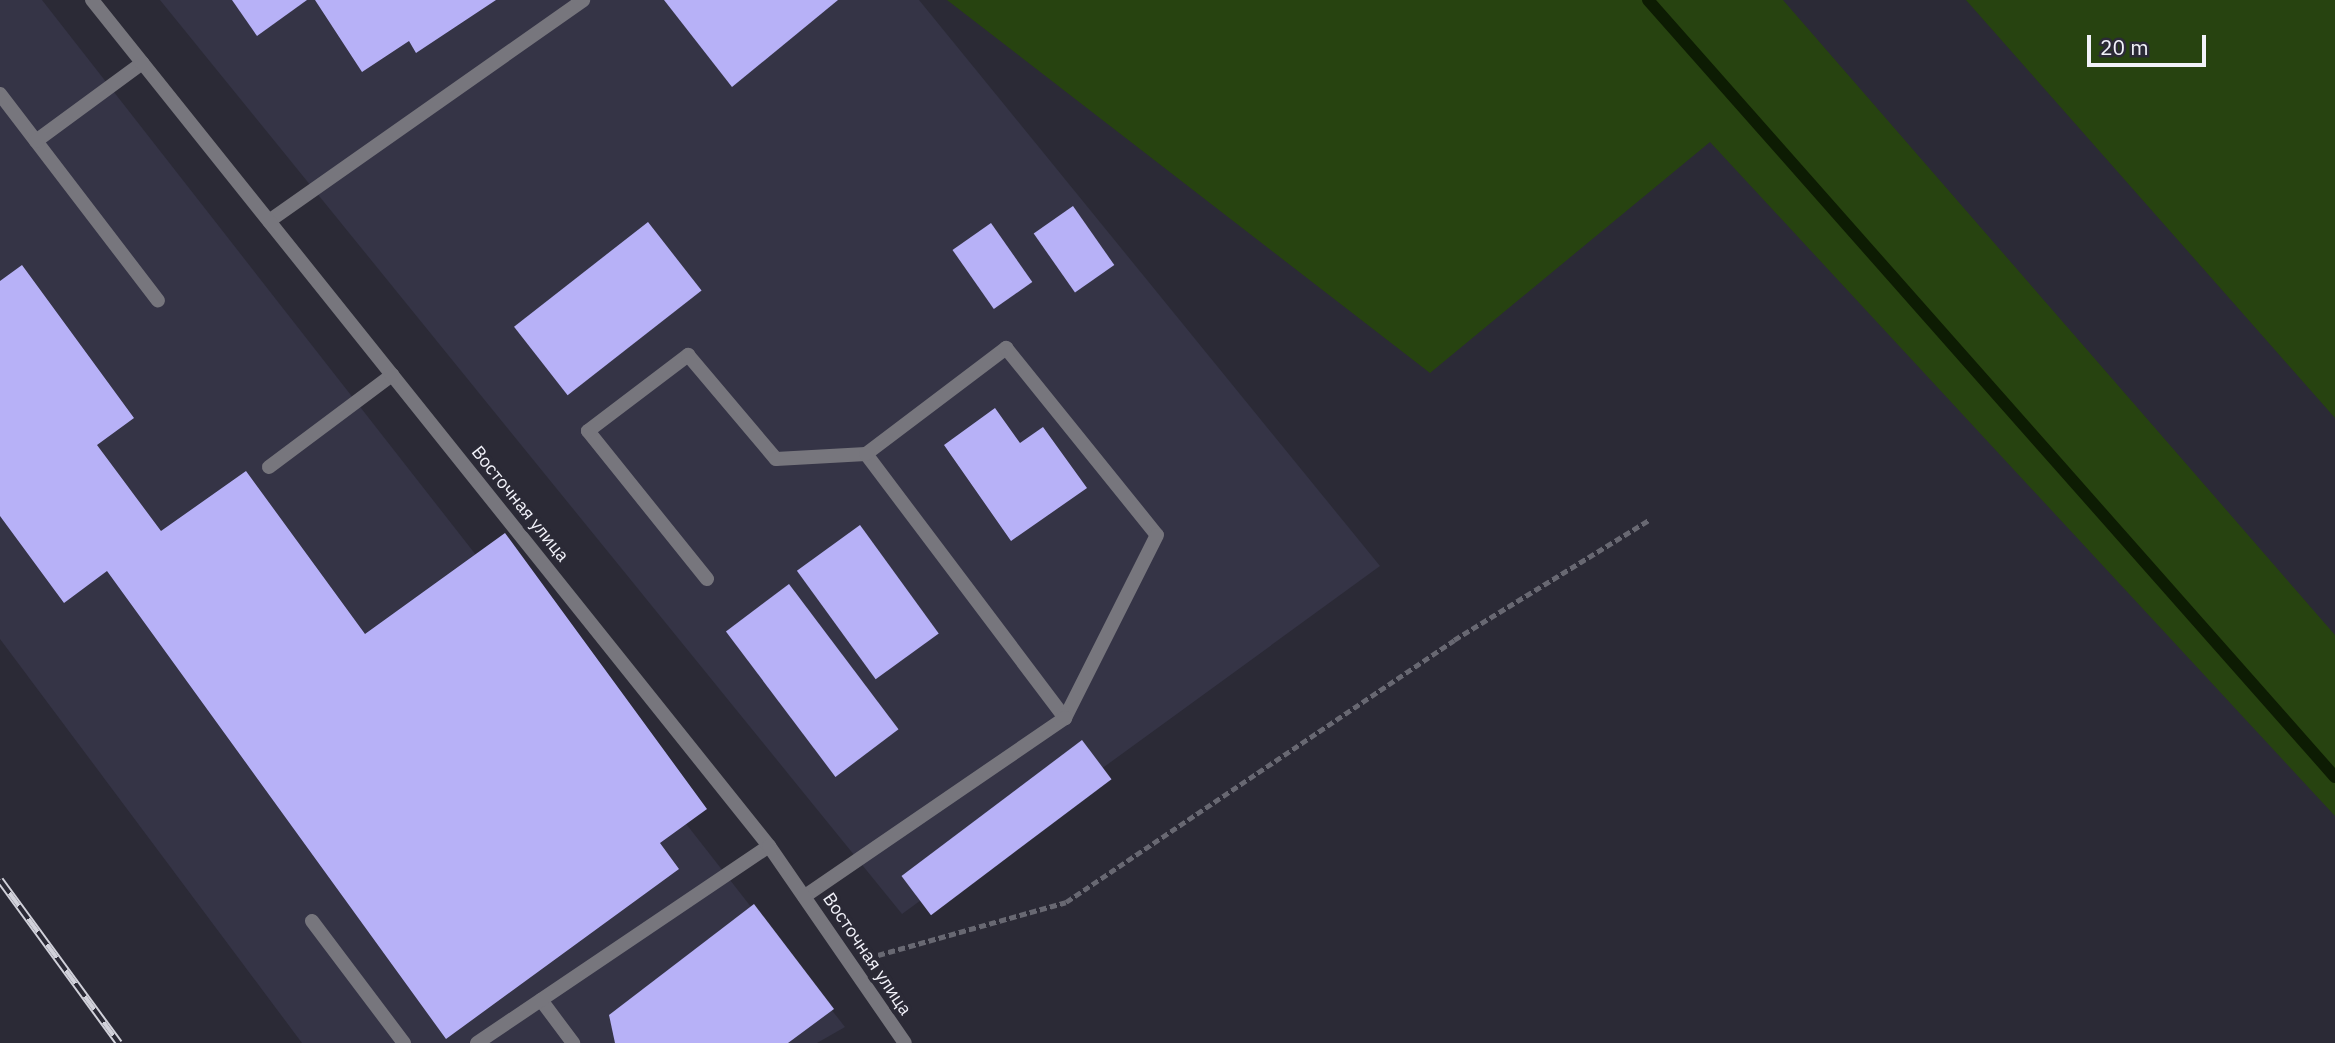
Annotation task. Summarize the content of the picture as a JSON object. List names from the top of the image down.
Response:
{
  "streets": {
    "street": ["Восточная улица"]
  },
  "scale_bar": "20 m"
}
